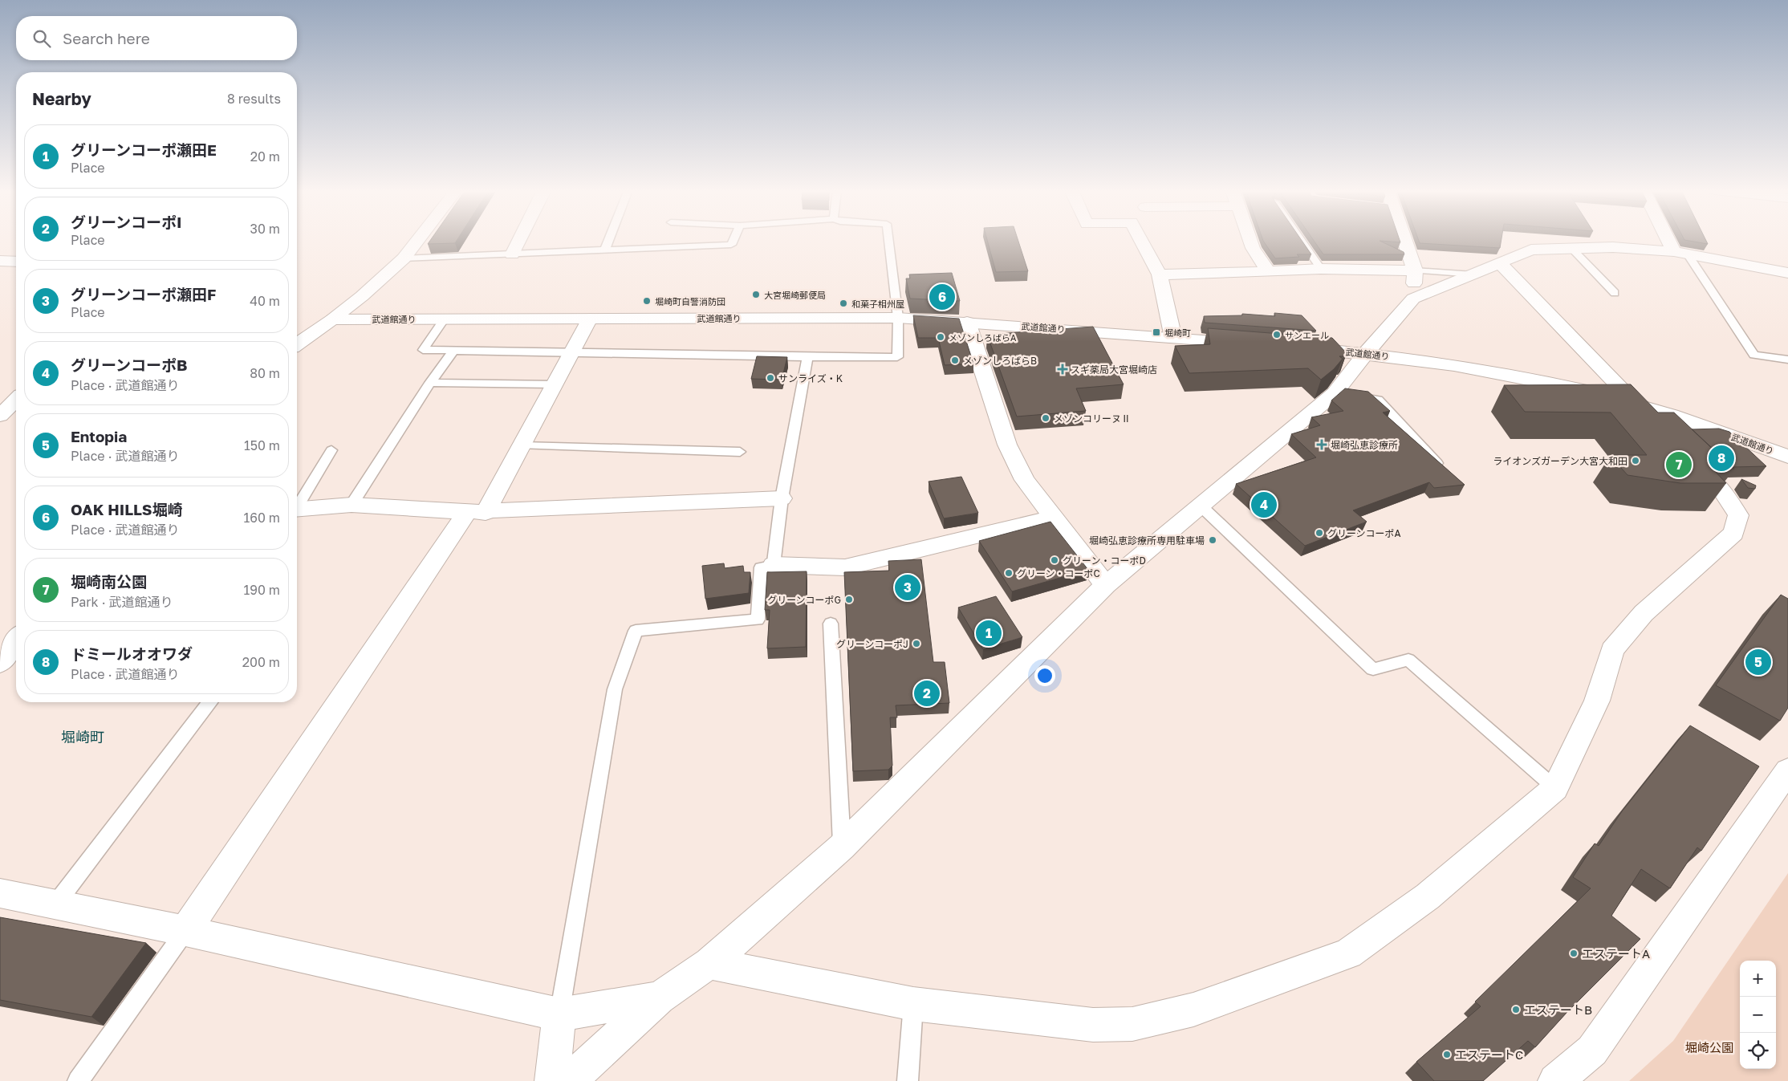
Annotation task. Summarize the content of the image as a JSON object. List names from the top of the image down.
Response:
{
  "streets": {
    "street": ["武道館通り"]
  },
  "districts": ["堀崎町"],
  "parks": ["堀崎公園"],
  "places": {
    "other": [
      "大宮堀崎郵便局",
      "堀崎町自警消防団",
      "和菓子相州屋",
      "サンエール",
      "メゾンしろばらA",
      "メゾンしろばらB",
      "サンライズ・K",
      "メゾンコリーヌⅡ",
      "ライオンズガーデン大宮大和田",
      "グリーンコーポA",
      "堀崎弘恵診療所専用駐車場",
      "グリーン・コーポD",
      "グリーン・コーポC",
      "グリーンコーポG",
      "グリーンコーポJ",
      "エステートA",
      "エステートB",
      "エステートC"
    ],
    "transit": ["堀崎町"],
    "health": ["スギ薬局大宮堀崎店", "堀崎弘恵診療所"]
  },
  "page": {
    "search": "Search here",
    "heading": ["Nearby", "8 results"],
    "list": [
      {
        "mark": "1",
        "name": "グリーンコーポ瀬田E",
        "note": "Place",
        "value": "20 m"
      },
      {
        "mark": "2",
        "name": "グリーンコーポI",
        "note": "Place",
        "value": "30 m"
      },
      {
        "mark": "3",
        "name": "グリーンコーポ瀬田F",
        "note": "Place",
        "value": "40 m"
      },
      {
        "mark": "4",
        "name": "グリーンコーポB",
        "note": "Place · 武道館通り",
        "value": "80 m"
      },
      {
        "mark": "5",
        "name": "Entopia",
        "note": "Place · 武道館通り",
        "value": "150 m"
      },
      {
        "mark": "6",
        "name": "OAK HILLS堀崎",
        "note": "Place · 武道館通り",
        "value": "160 m"
      },
      {
        "mark": "7",
        "name": "堀崎南公園",
        "note": "Park · 武道館通り",
        "value": "190 m"
      },
      {
        "mark": "8",
        "name": "ドミールオオワダ",
        "note": "Place · 武道館通り",
        "value": "200 m"
      }
    ],
    "pins": [
      "6",
      "8",
      "7",
      "4",
      "3",
      "1",
      "5",
      "2"
    ],
    "map_buttons": ["+", "−"]
  }
}
